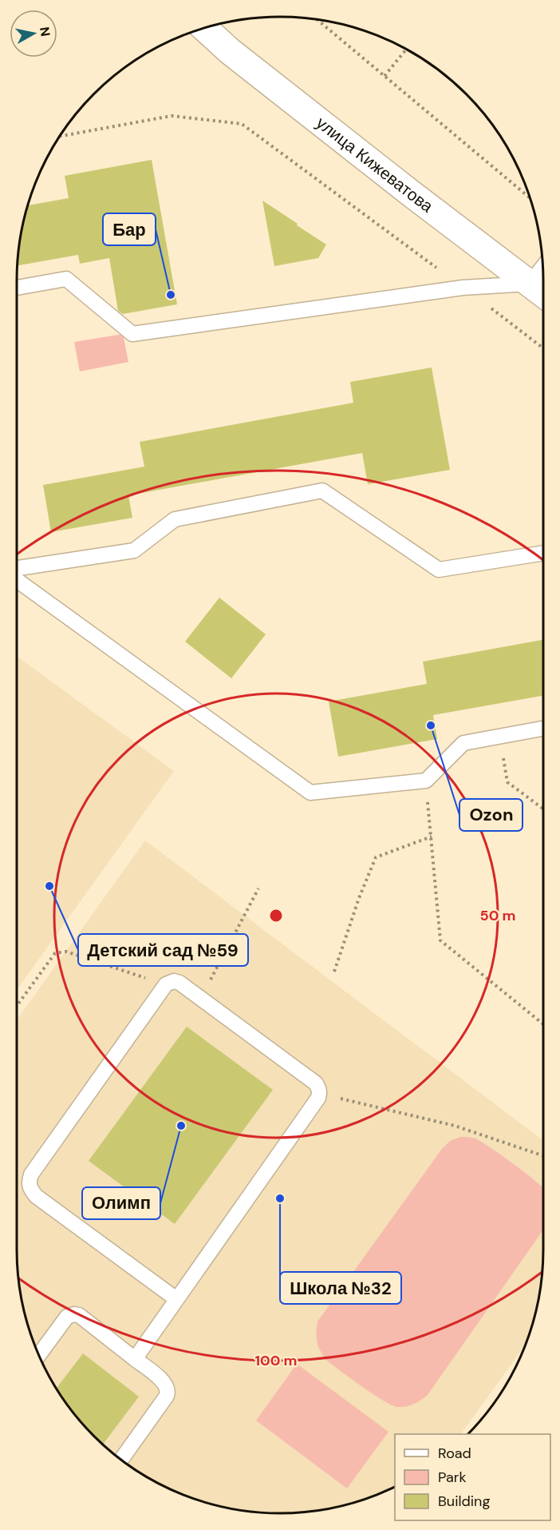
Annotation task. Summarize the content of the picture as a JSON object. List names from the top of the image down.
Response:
{
  "streets": {
    "main road": ["улица Кижеватова"]
  },
  "places": [
    "Бар",
    "Ozon",
    "Детский сад №59",
    "Олимп",
    "Школа №32"
  ],
  "legend": ["Road", "Park", "Building"],
  "north": "right",
  "rings": ["50 m", "100 m"]
}
